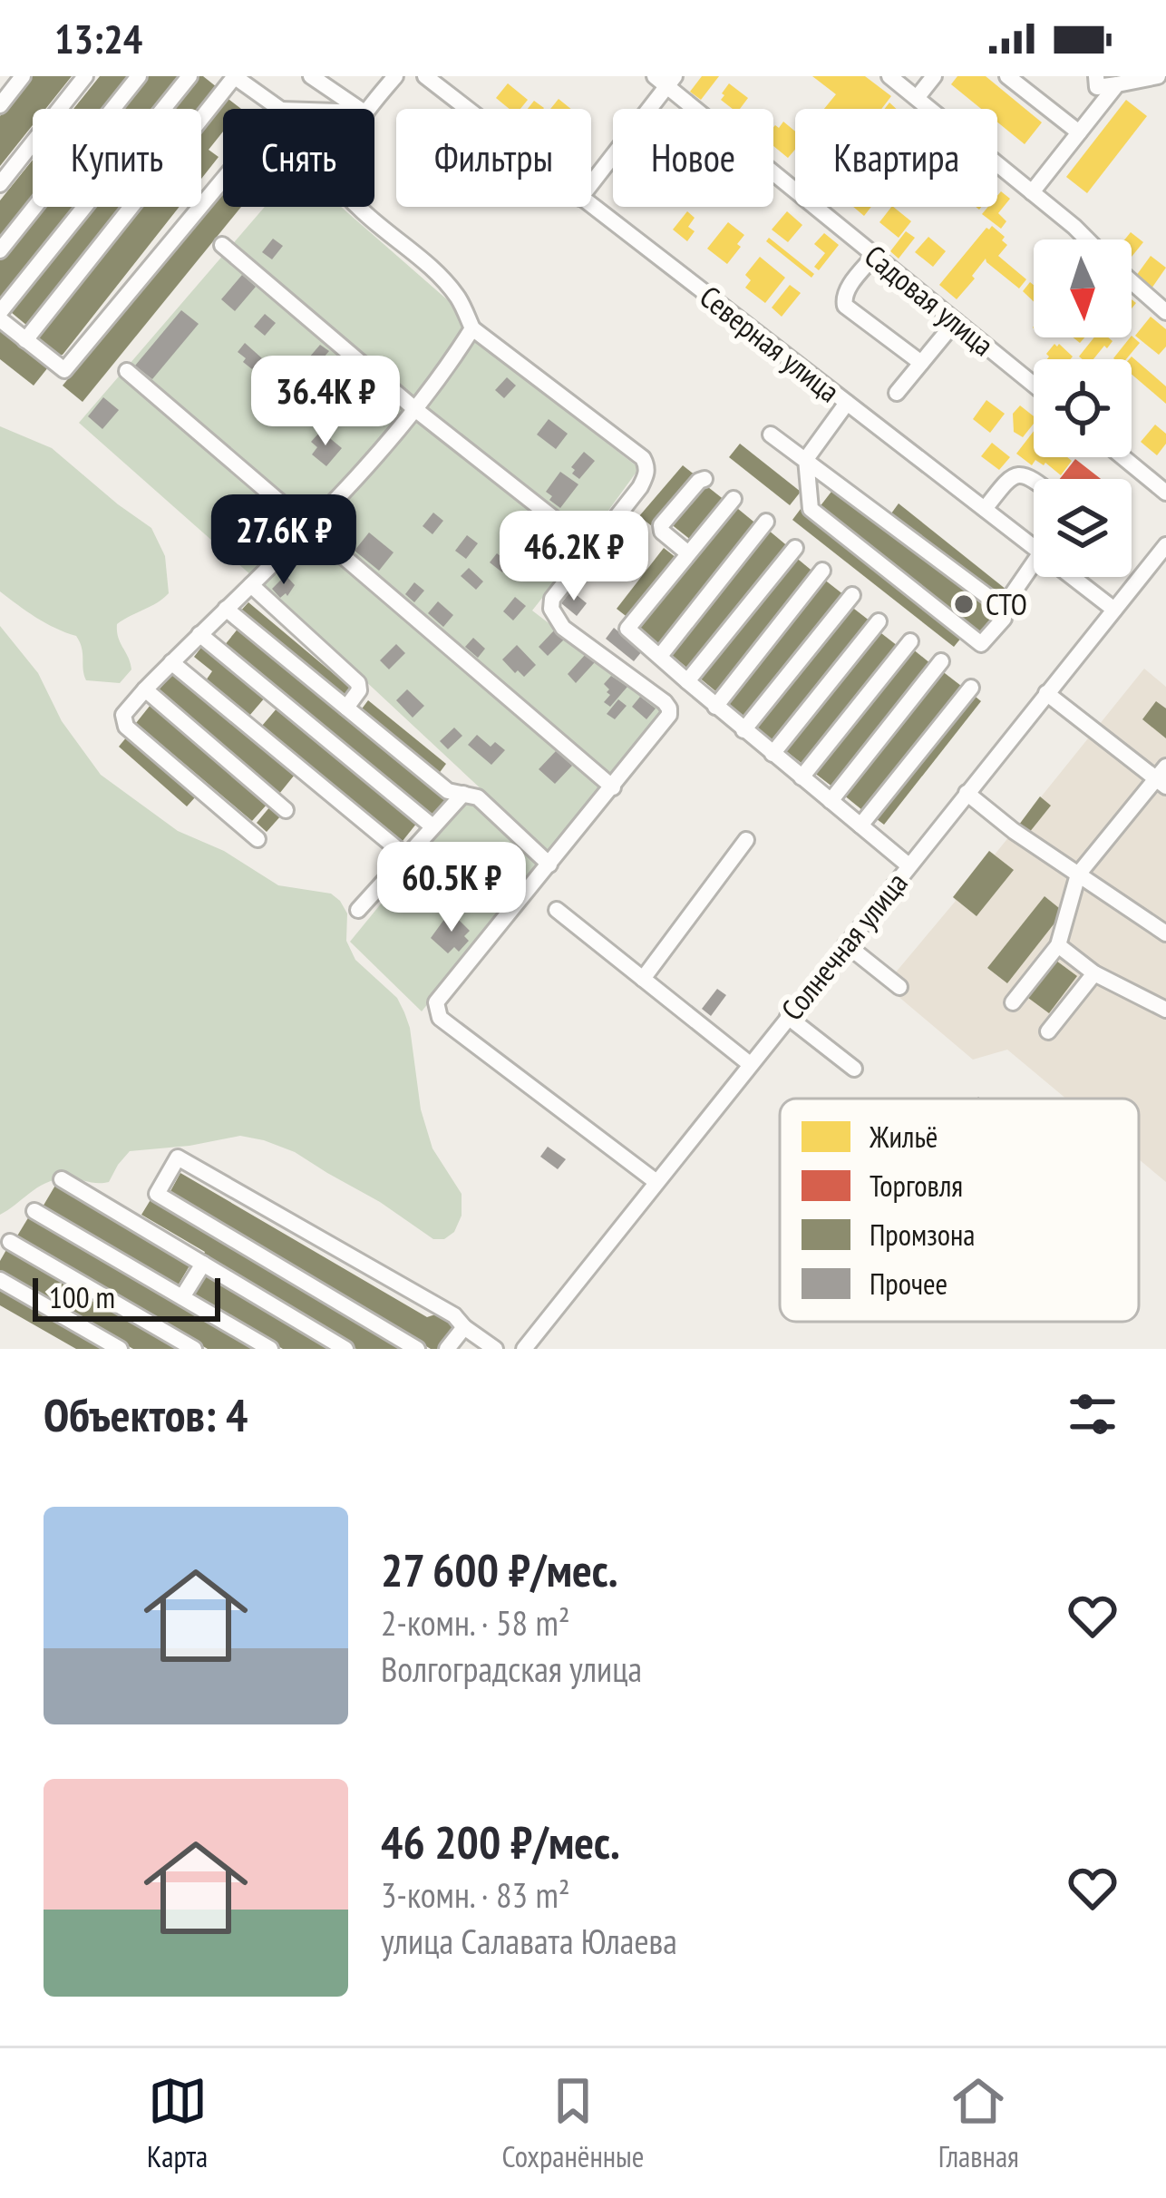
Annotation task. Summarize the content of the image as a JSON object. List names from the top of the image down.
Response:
{
  "streets": {
    "street": ["Садовая улица", "Северная улица", "Солнечная улица"]
  },
  "crossings": [
    ["Северная улица", "Солнечная улица"]
  ],
  "places": ["СТО"],
  "legend": [
    "Жильё",
    "Торговля",
    "Промзона",
    "Прочее"
  ],
  "scale_bar": "100 m",
  "north": "bottom",
  "page": {
    "status": "13:24",
    "chip": [
      "Купить",
      "Снять",
      "Фильтры",
      "Новое",
      "Квартира"
    ],
    "price": [
      "36.4K ₽",
      "27.6K ₽",
      "46.2K ₽",
      "60.5K ₽"
    ],
    "scale": "100 m",
    "heading": "Объектов: 4",
    "list": [
      {
        "name": "27 600 ₽/мес.",
        "note": "2-комн. · 58 m² · Волгоградская улица"
      },
      {
        "name": "46 200 ₽/мес.",
        "note": "3-комн. · 83 m² · улица Салавата Юлаева"
      }
    ],
    "tabs": ["Карта", "Сохранённые", "Главная"]
  }
}
